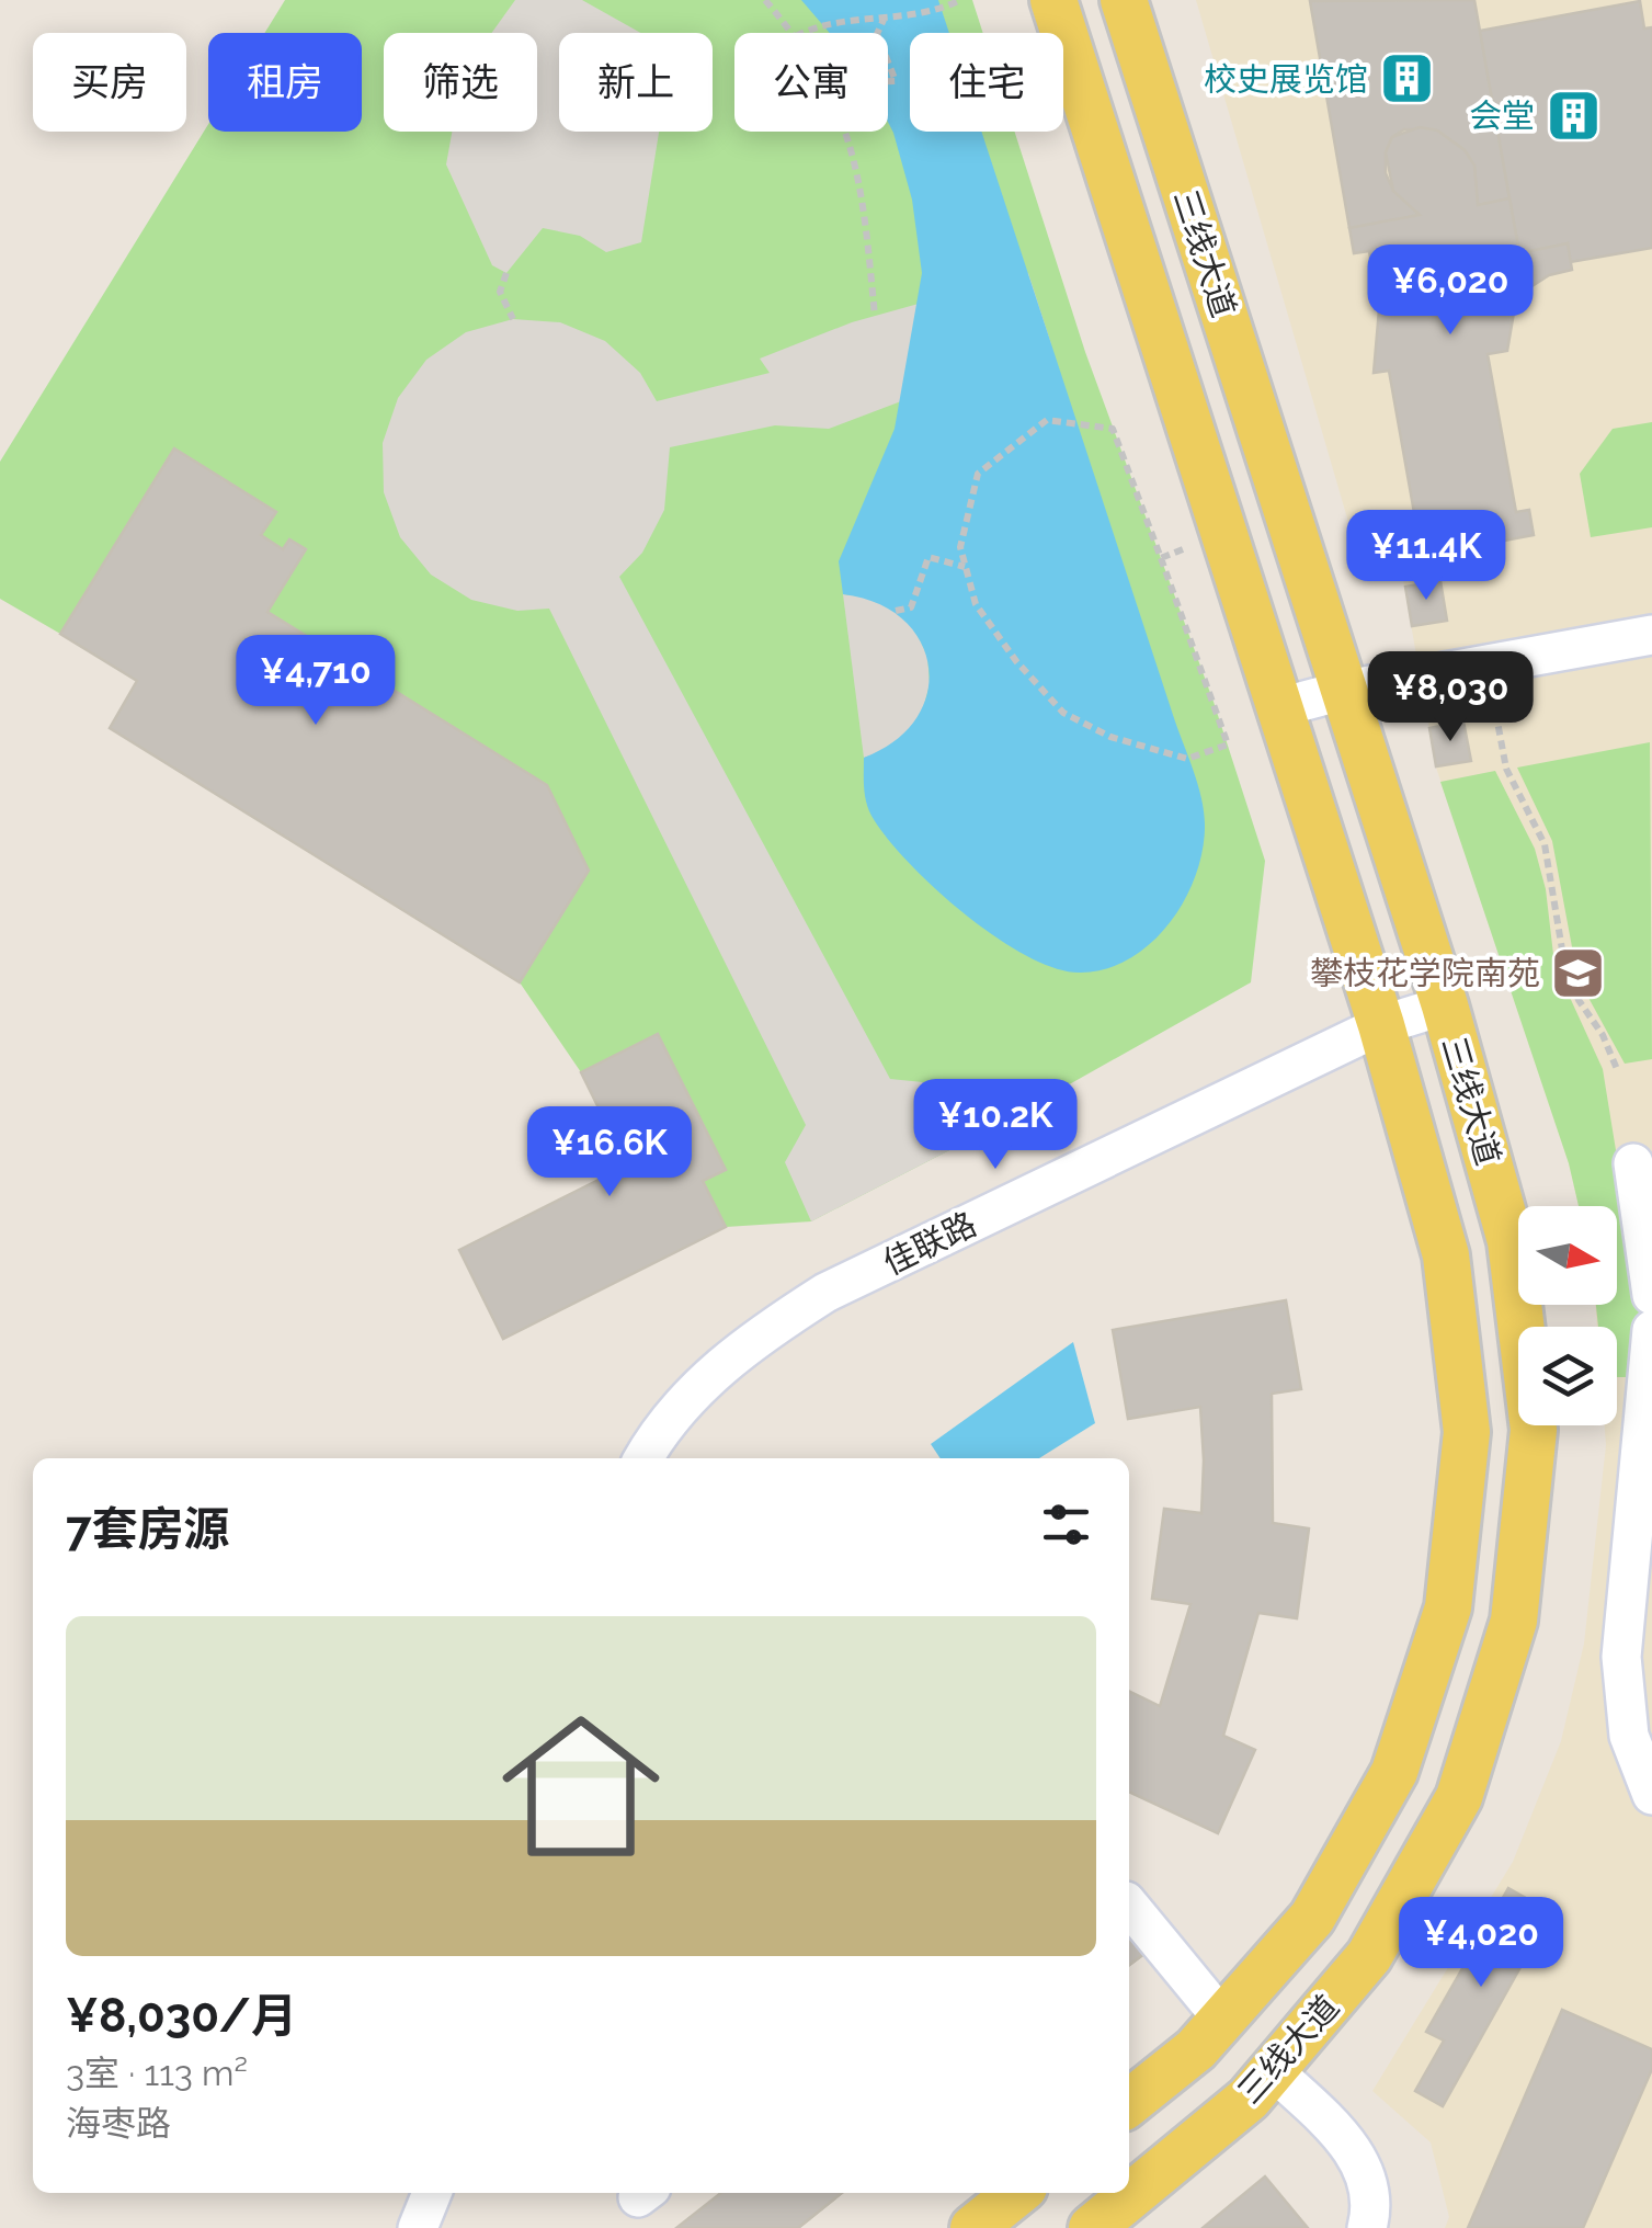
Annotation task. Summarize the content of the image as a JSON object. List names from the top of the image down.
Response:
{
  "streets": {
    "main road": ["三线大道"],
    "street": ["佳联路"]
  },
  "crossings": [
    ["三线大道", "佳联路"]
  ],
  "places": {
    "building": ["校史展览馆", "会堂"],
    "school or university": ["攀枝花学院南苑"]
  },
  "north": "right",
  "page": {
    "chip": [
      "买房",
      "租房",
      "筛选",
      "新上",
      "公寓",
      "住宅"
    ],
    "price": [
      "¥6,020",
      "¥11.4K",
      "¥4,710",
      "¥8,030",
      "¥10.2K",
      "¥16.6K",
      "¥4,020"
    ],
    "heading": "7套房源",
    "list": [
      {
        "name": "¥8,030/月",
        "note": "3室 · 113 m² · 海枣路"
      }
    ]
  }
}
